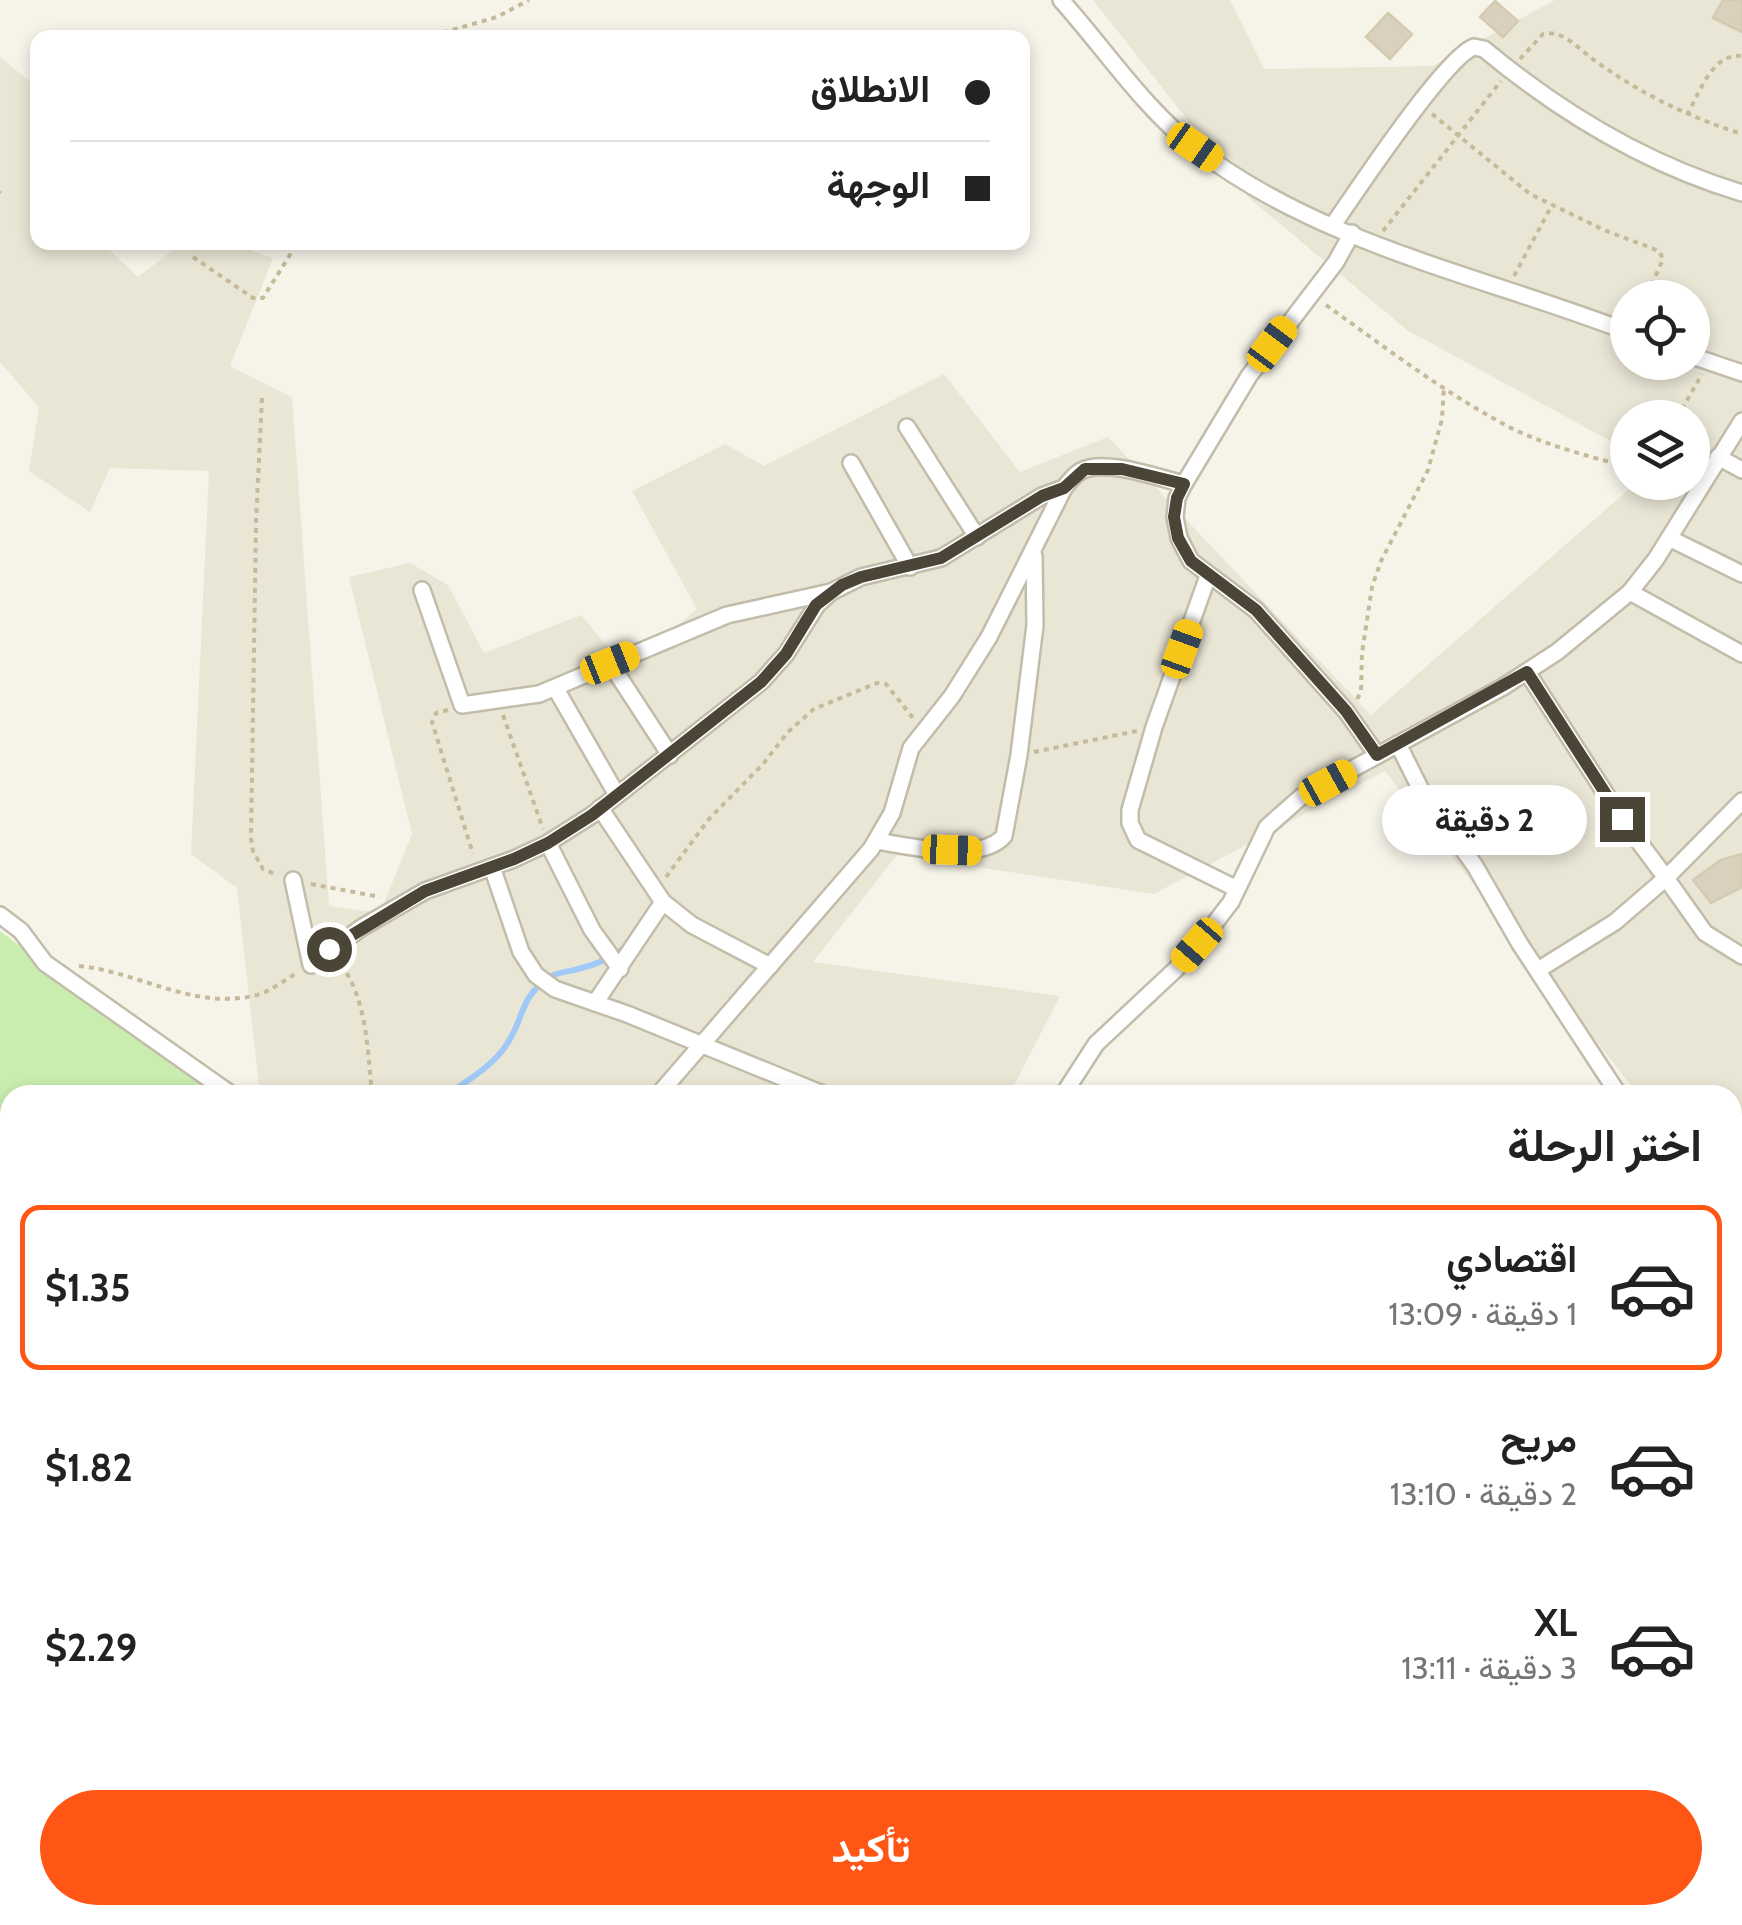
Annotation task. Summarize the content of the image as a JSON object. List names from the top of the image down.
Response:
{
  "page": {
    "banner": ["الانطلاق", "الوجهة"],
    "bubble": "2 دقيقة",
    "heading": "اختر الرحلة",
    "list": [
      {
        "name": "اقتصادي",
        "note": "1 دقيقة · 13:09",
        "value": "$1.35"
      },
      {
        "name": "مريح",
        "note": "2 دقيقة · 13:10",
        "value": "$1.82"
      },
      {
        "name": "XL",
        "note": "3 دقيقة · 13:11",
        "value": "$2.29"
      }
    ],
    "buttons": "تأكيد"
  }
}
